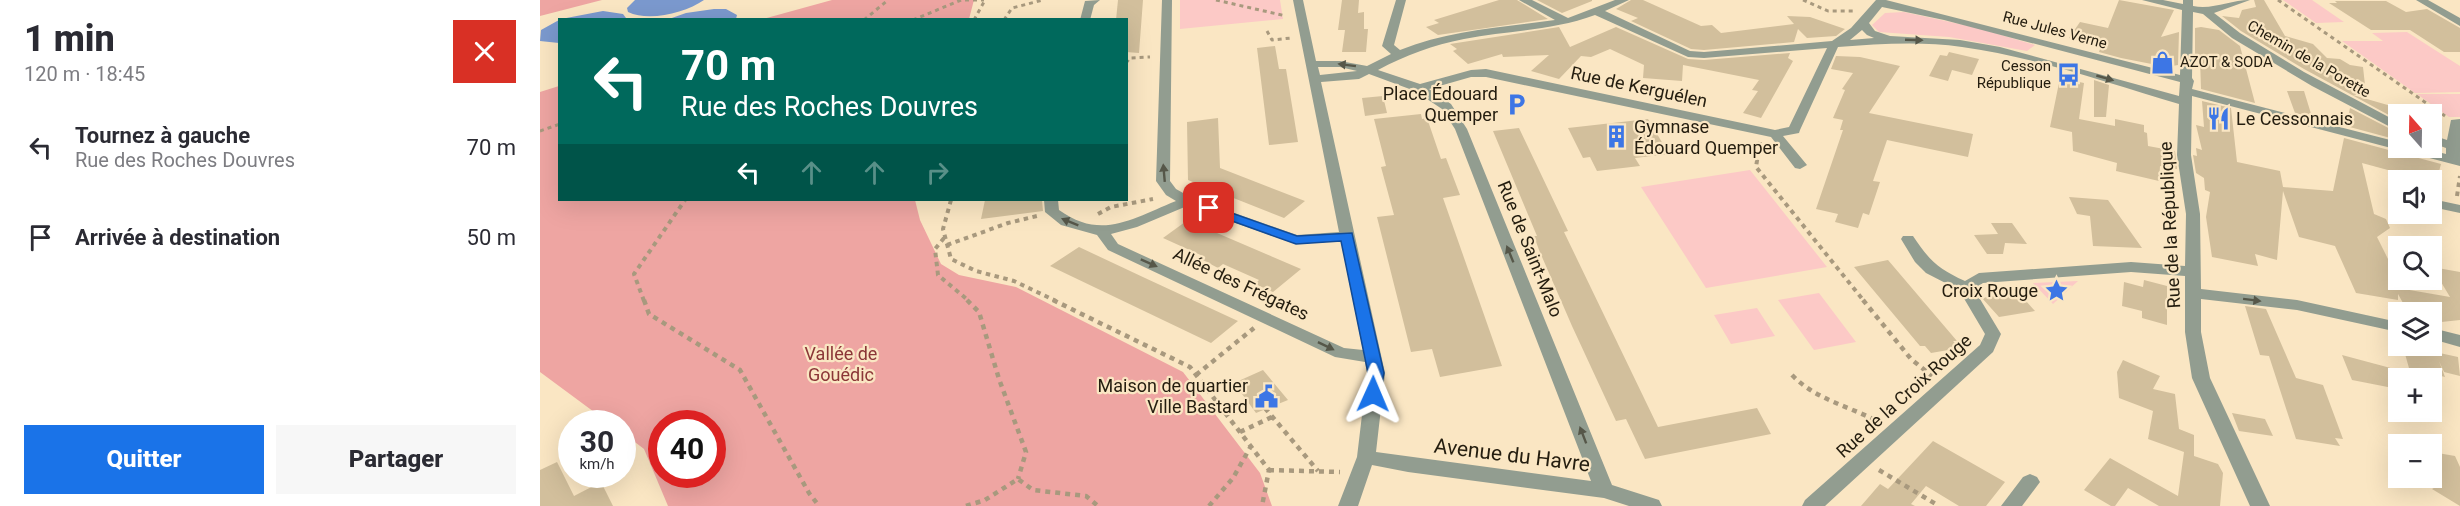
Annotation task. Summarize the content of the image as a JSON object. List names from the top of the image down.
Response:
{
  "streets": {
    "street": [
      "Rue Jules Verne",
      "Chemin de la Porette",
      "Rue de Kerguélen",
      "Rue de la République",
      "Rue de Saint-Malo",
      "Allée des Frégates",
      "Rue de la Croix Rouge",
      "Avenue du Havre"
    ]
  },
  "crossings": [
    ["Rue Jules Verne", "Rue de la République"],
    ["Rue de Kerguélen", "Rue de Saint-Malo"],
    ["Rue de Saint-Malo", "Avenue du Havre"]
  ],
  "one_way": ["Rue de Saint-Malo"],
  "parks": ["Vallée de Gouédic"],
  "places": {
    "shop": ["AZOT & SODA"],
    "bus stop": ["Cesson République"],
    "parking": ["Place Édouard Quemper"],
    "restaurant": ["Le Cessonnais"],
    "building": ["Gymnase Édouard Quemper"],
    "place": ["Croix Rouge"],
    "public building": ["Maison de quartier Ville Bastard"]
  },
  "north": "top",
  "page": {
    "heading": ["1 min", "120 m · 18:45"],
    "turn": ["70 m", "Rue des Roches Douvres"],
    "list": [
      {
        "name": "Tournez à gauche",
        "note": "Rue des Roches Douvres",
        "value": "70 m"
      },
      {
        "name": "Arrivée à destination",
        "value": "50 m"
      }
    ],
    "map_buttons": ["+", "−"],
    "speed": "30 km/h",
    "limit": "40",
    "buttons": ["Quitter", "Partager"]
  }
}
